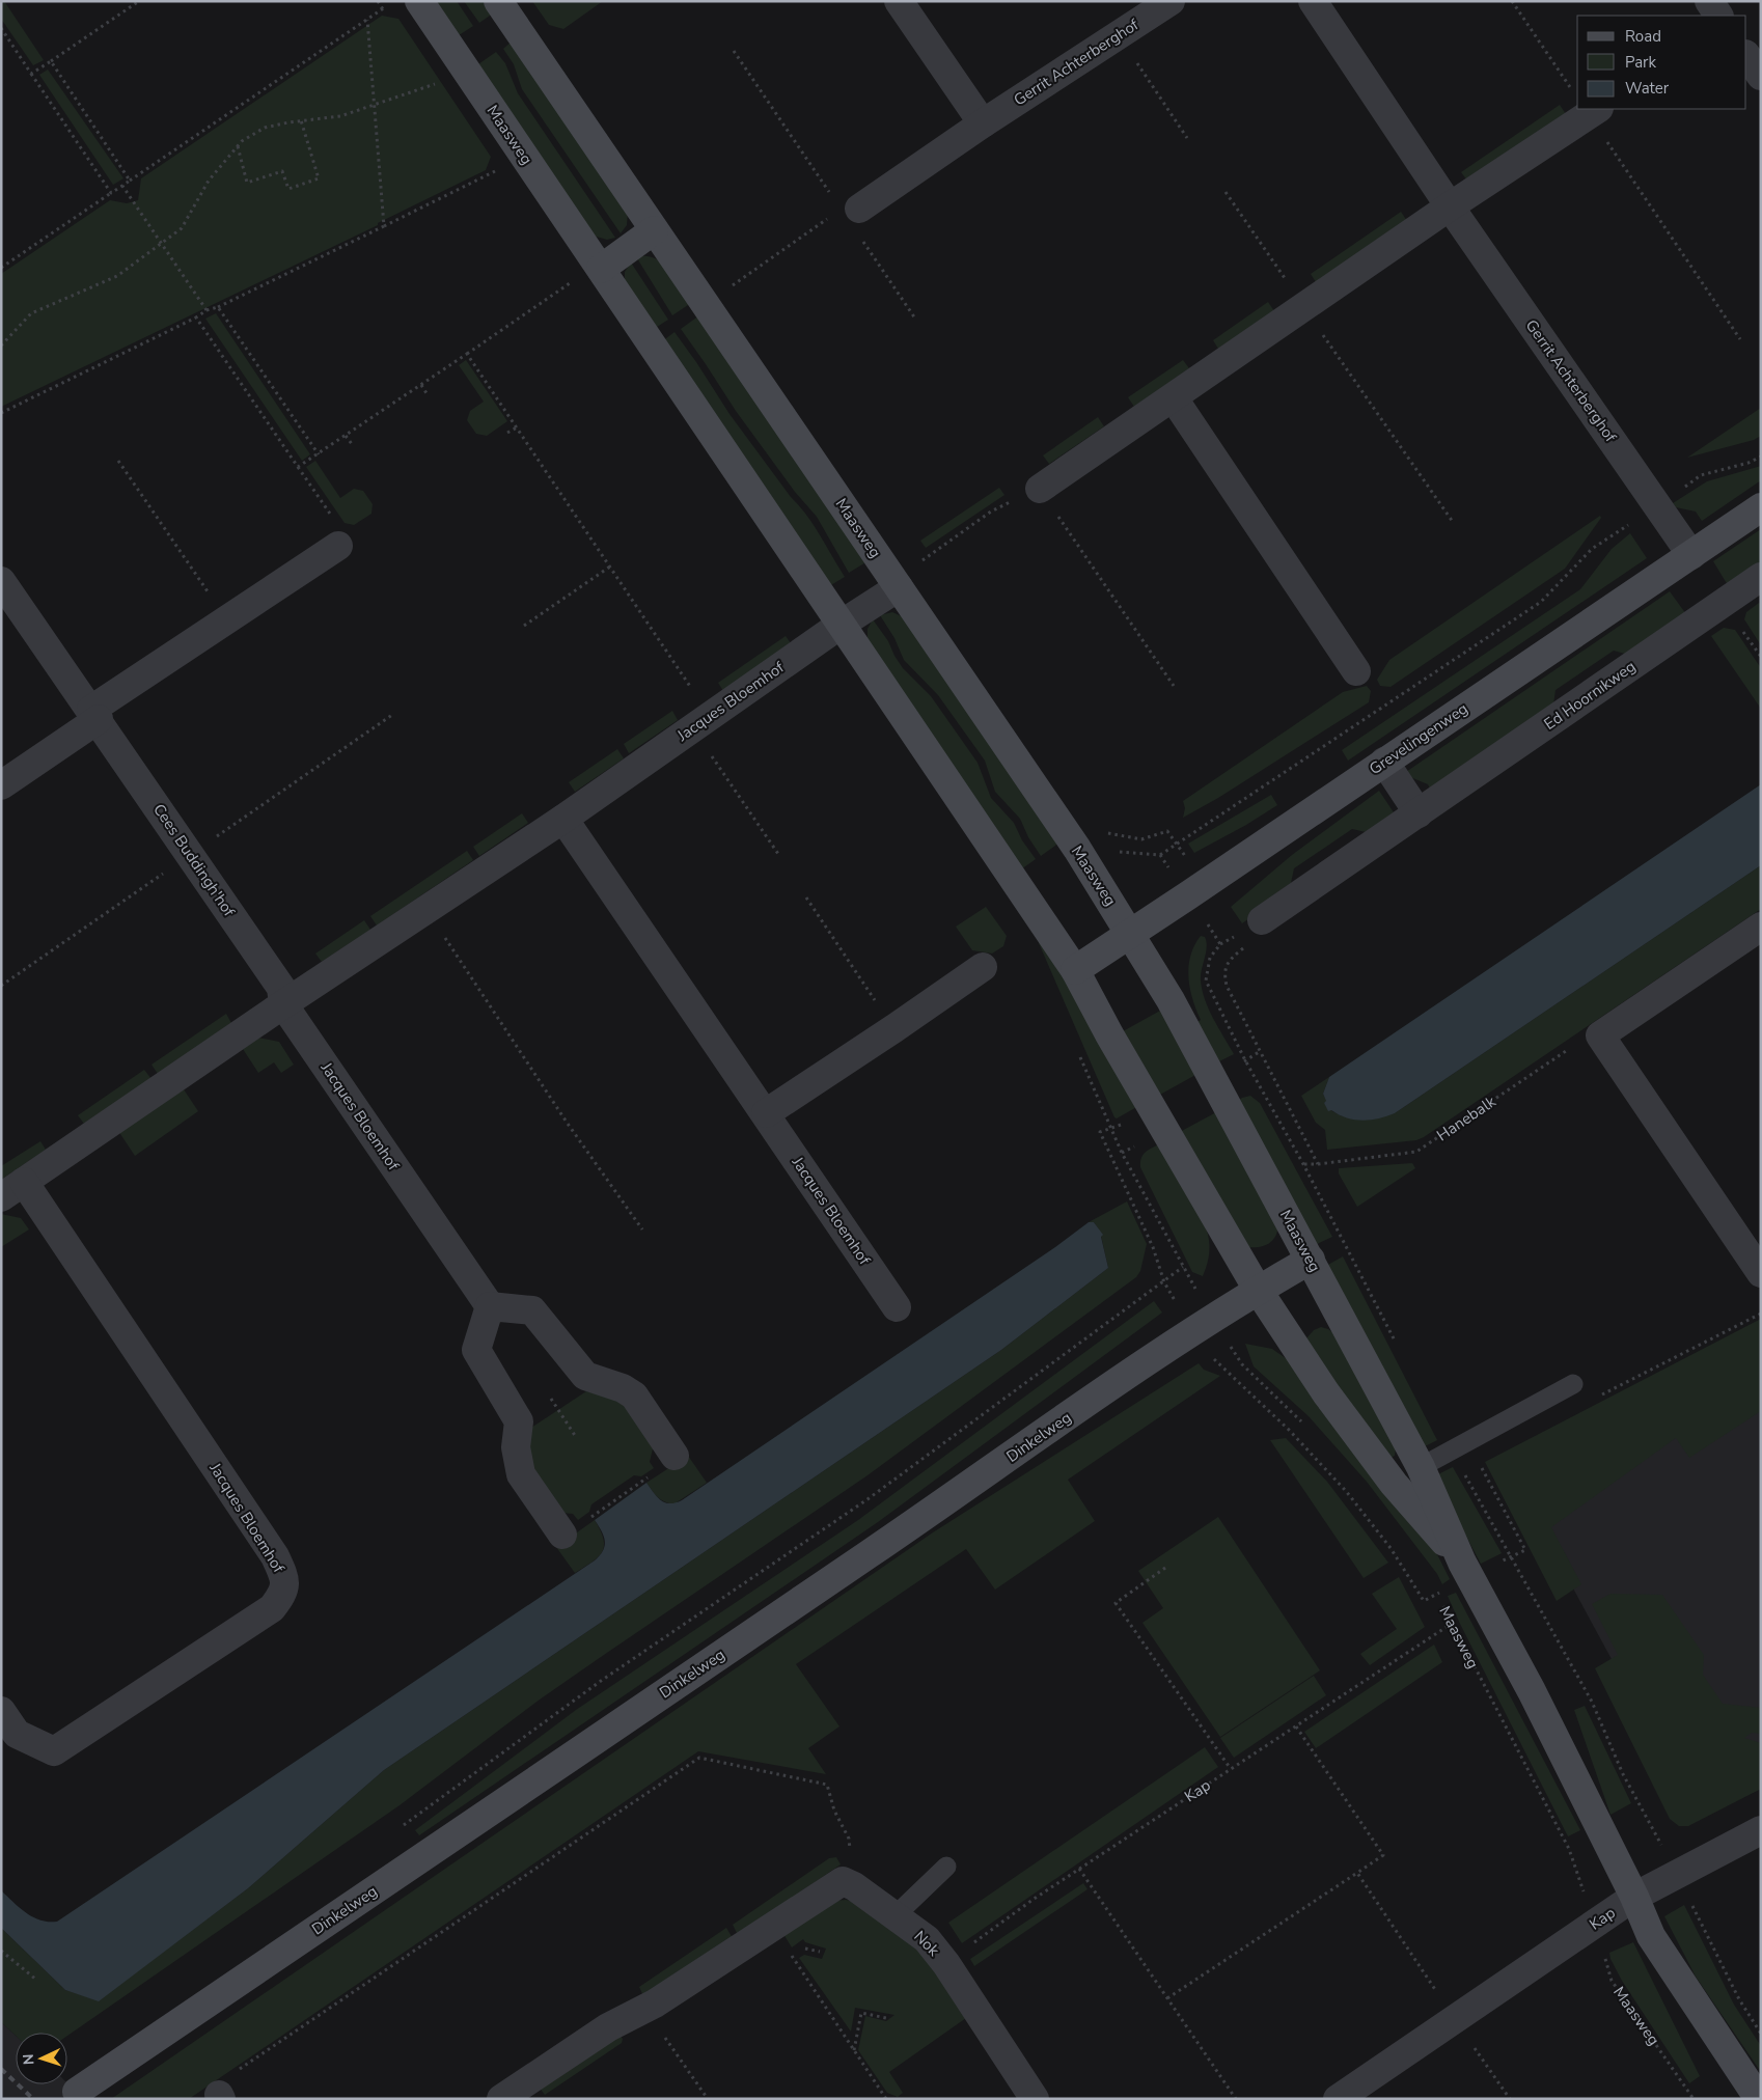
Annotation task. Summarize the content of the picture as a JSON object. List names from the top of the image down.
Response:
{
  "streets": {
    "street": [
      "Gerrit Achterberghof",
      "Maasweg",
      "Ed Hoornikweg",
      "Jacques Bloemhof",
      "Grevelingenweg",
      "Cees Buddingh'hof",
      "Dinkelweg",
      "Kap",
      "Nok"
    ],
    "path": ["Hanebalk"]
  },
  "crossings": [
    ["Gerrit Achterberghof", "Grevelingenweg"],
    ["Maasweg", "Jacques Bloemhof"],
    ["Maasweg", "Grevelingenweg"],
    ["Maasweg", "Dinkelweg"],
    ["Maasweg", "Kap"],
    ["Jacques Bloemhof", "Cees Buddingh'hof"],
    ["Kap", "Nok"]
  ],
  "legend": ["Road", "Park", "Water"],
  "north": "left"
}
